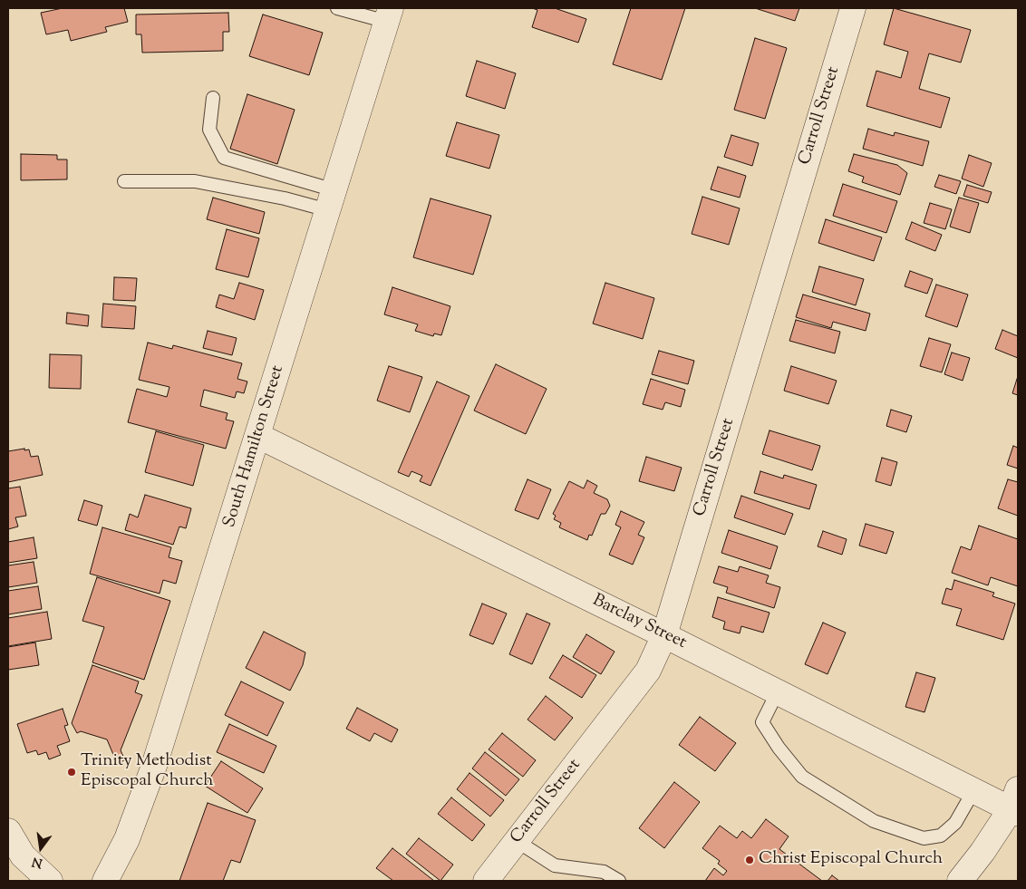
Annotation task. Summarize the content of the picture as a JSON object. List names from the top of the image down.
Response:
{
  "streets": {
    "street": ["Carroll Street", "South Hamilton Street", "Barclay Street"]
  },
  "crossings": [
    ["Carroll Street", "Barclay Street"],
    ["South Hamilton Street", "Barclay Street"]
  ],
  "places": ["Trinity Methodist Episcopal Church", "Christ Episcopal Church"],
  "north": "bottom"
}
